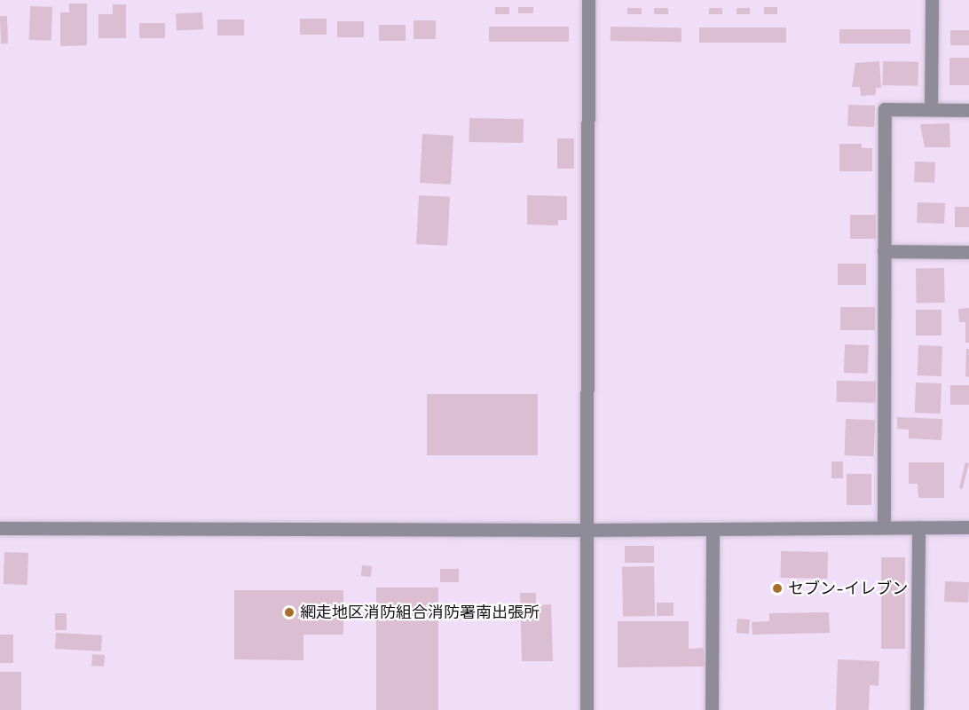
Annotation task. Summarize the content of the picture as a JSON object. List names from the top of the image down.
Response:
{
  "places": ["セブン-イレブン", "網走地区消防組合消防署南出張所"]
}
